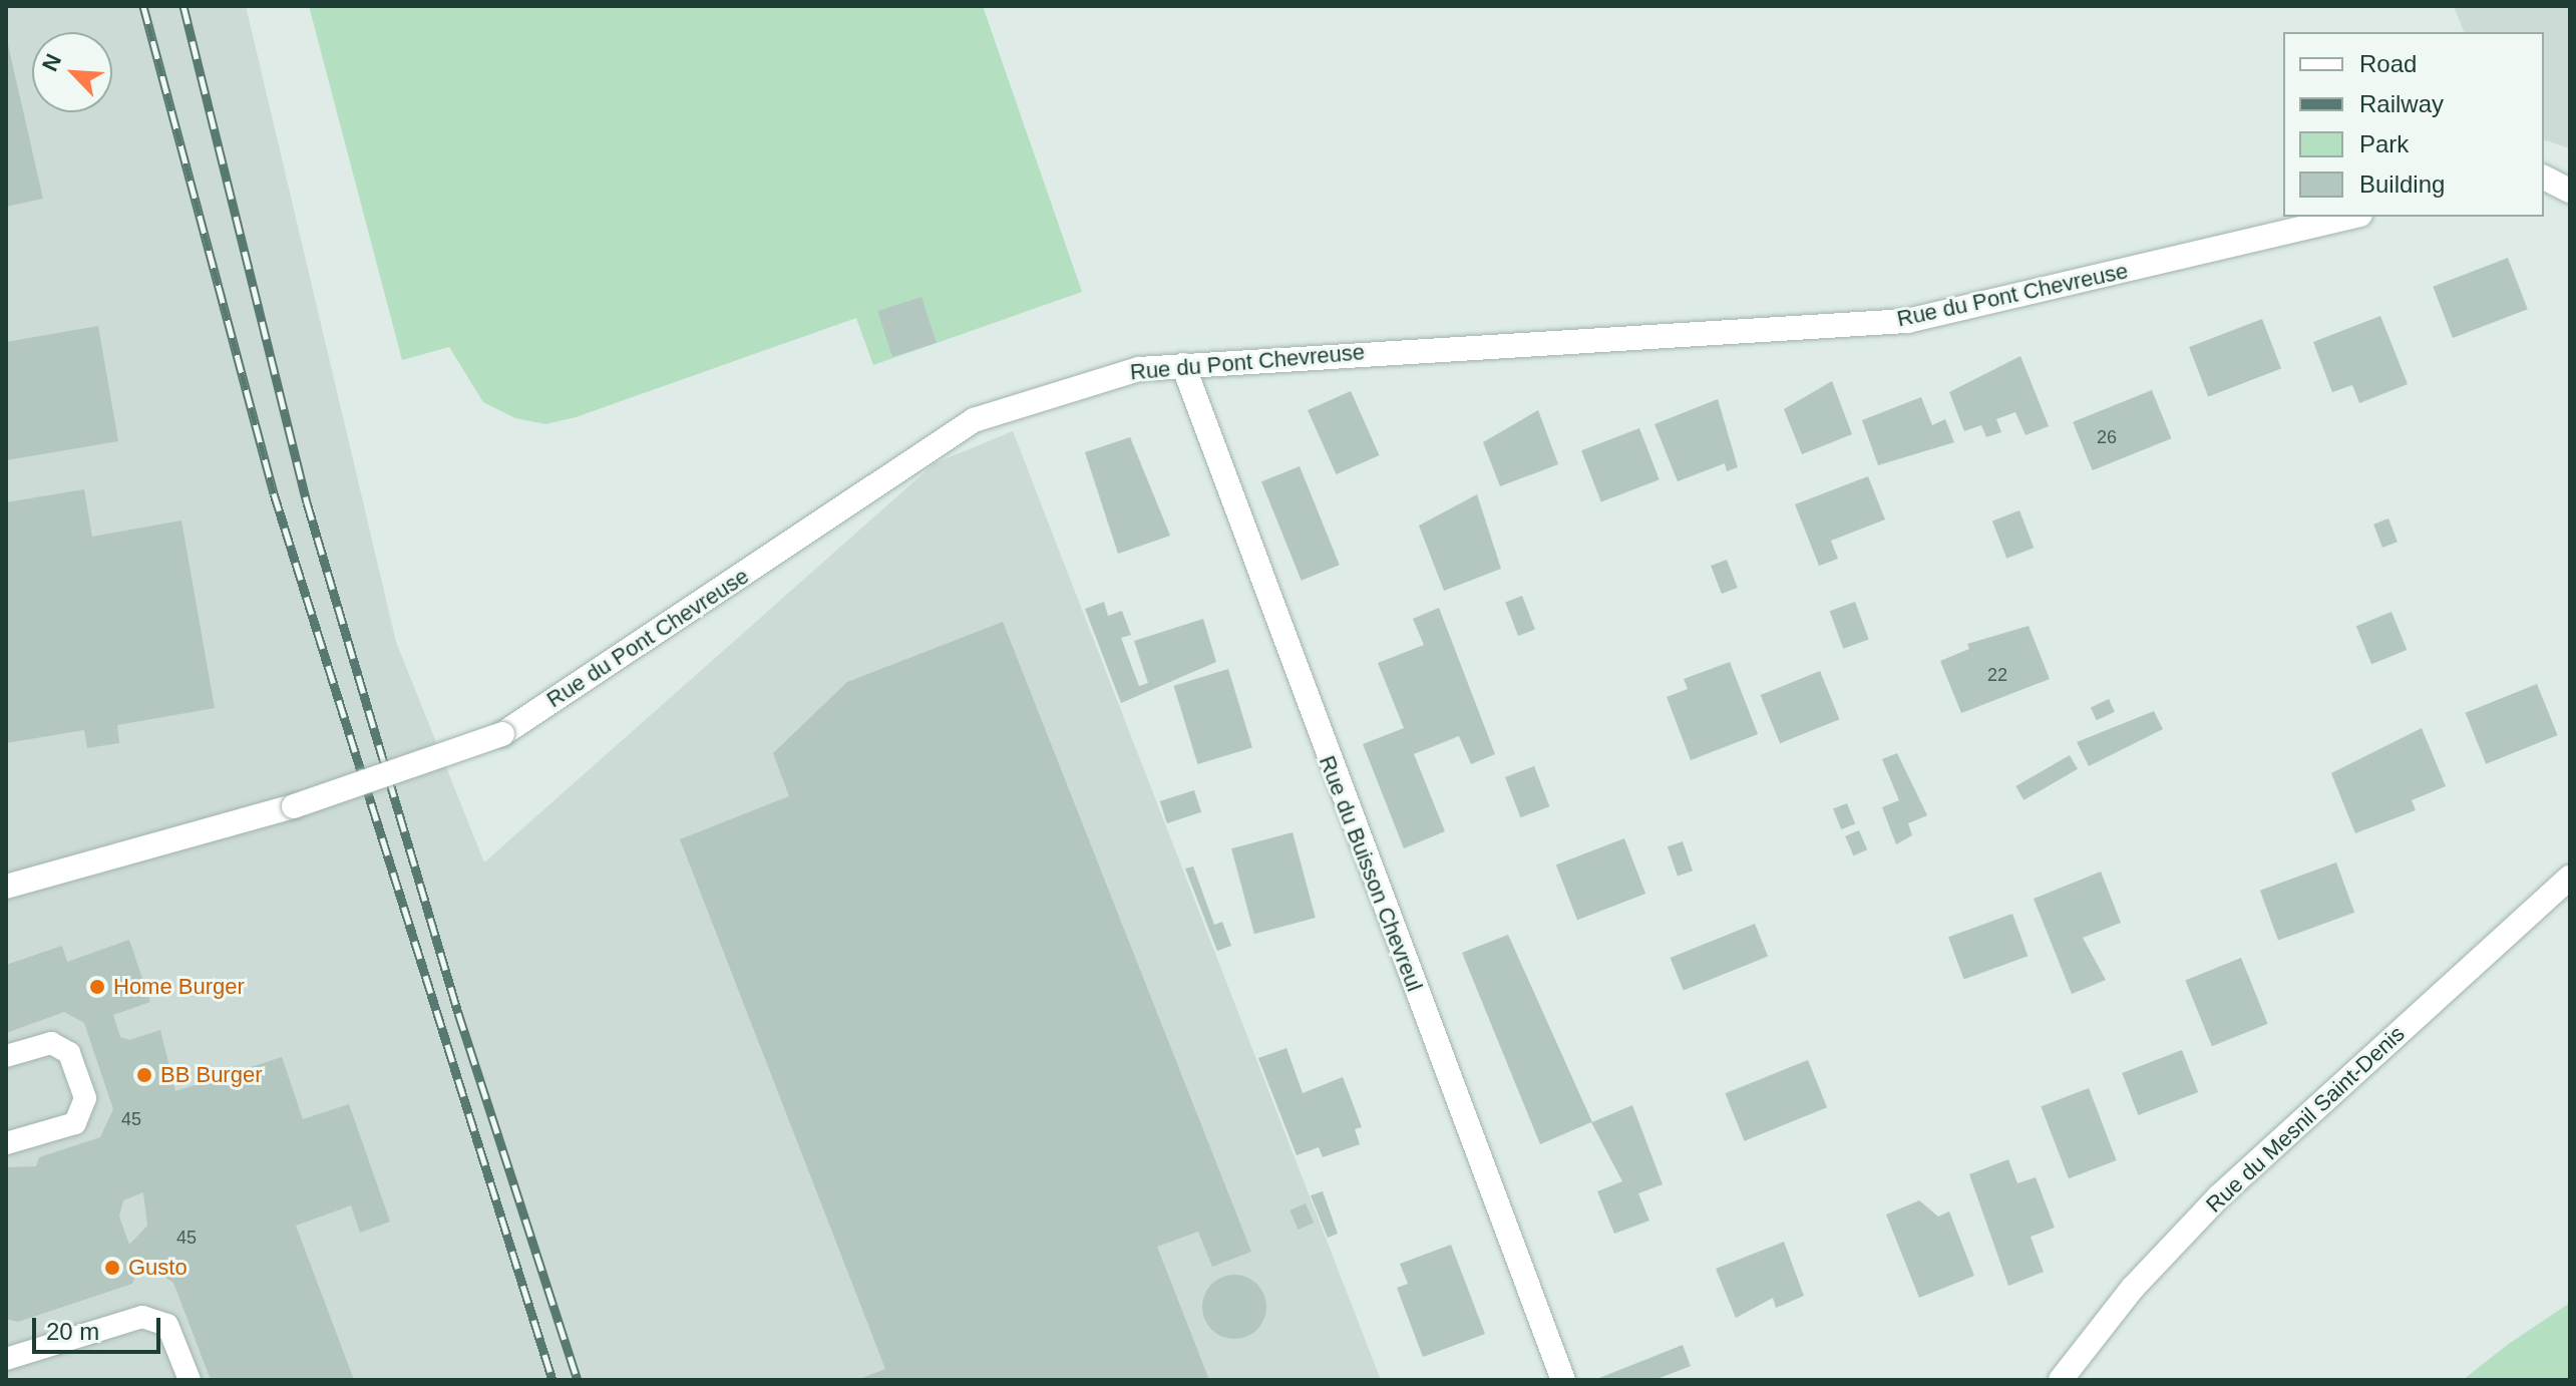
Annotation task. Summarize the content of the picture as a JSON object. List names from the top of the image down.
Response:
{
  "streets": {
    "street": ["Rue du Pont Chevreuse", "Rue du Buisson Chevreul", "Rue du Mesnil Saint-Denis"]
  },
  "crossings": [
    ["Rue du Pont Chevreuse", "Rue du Buisson Chevreul"]
  ],
  "places": ["Home Burger", "BB Burger", "Gusto"],
  "house_numbers": [
    "26",
    "22",
    "45",
    "45"
  ],
  "legend": [
    "Road",
    "Railway",
    "Park",
    "Building"
  ],
  "scale_bar": "20 m",
  "north": "top left"
}
